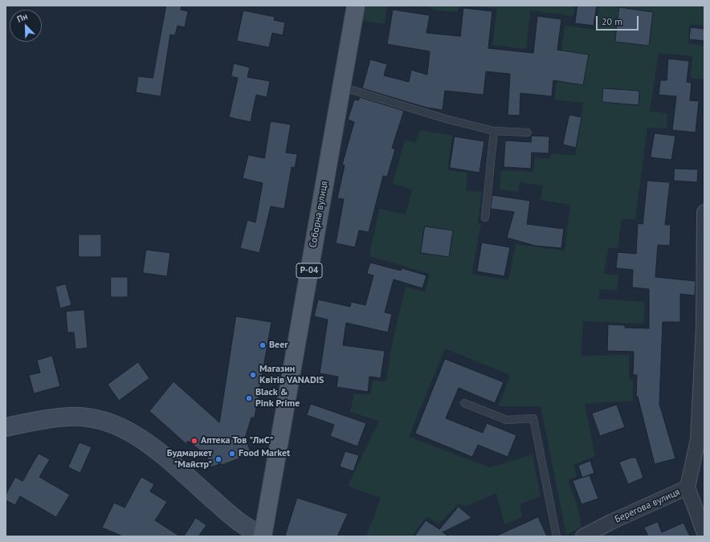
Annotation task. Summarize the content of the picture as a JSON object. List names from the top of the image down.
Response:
{
  "streets": {
    "main road": ["Соборна вулиця", "Р-04"],
    "street": ["Берегова вулиця"]
  },
  "places": [
    "Beer",
    "Магазин Квітів VANADIS",
    "Black & Pink Prime",
    "Аптека Тов \"ЛиС\"",
    "Food Market",
    "Будмаркет \"Майстр\""
  ],
  "scale_bar": "20 m",
  "north": "top left"
}
